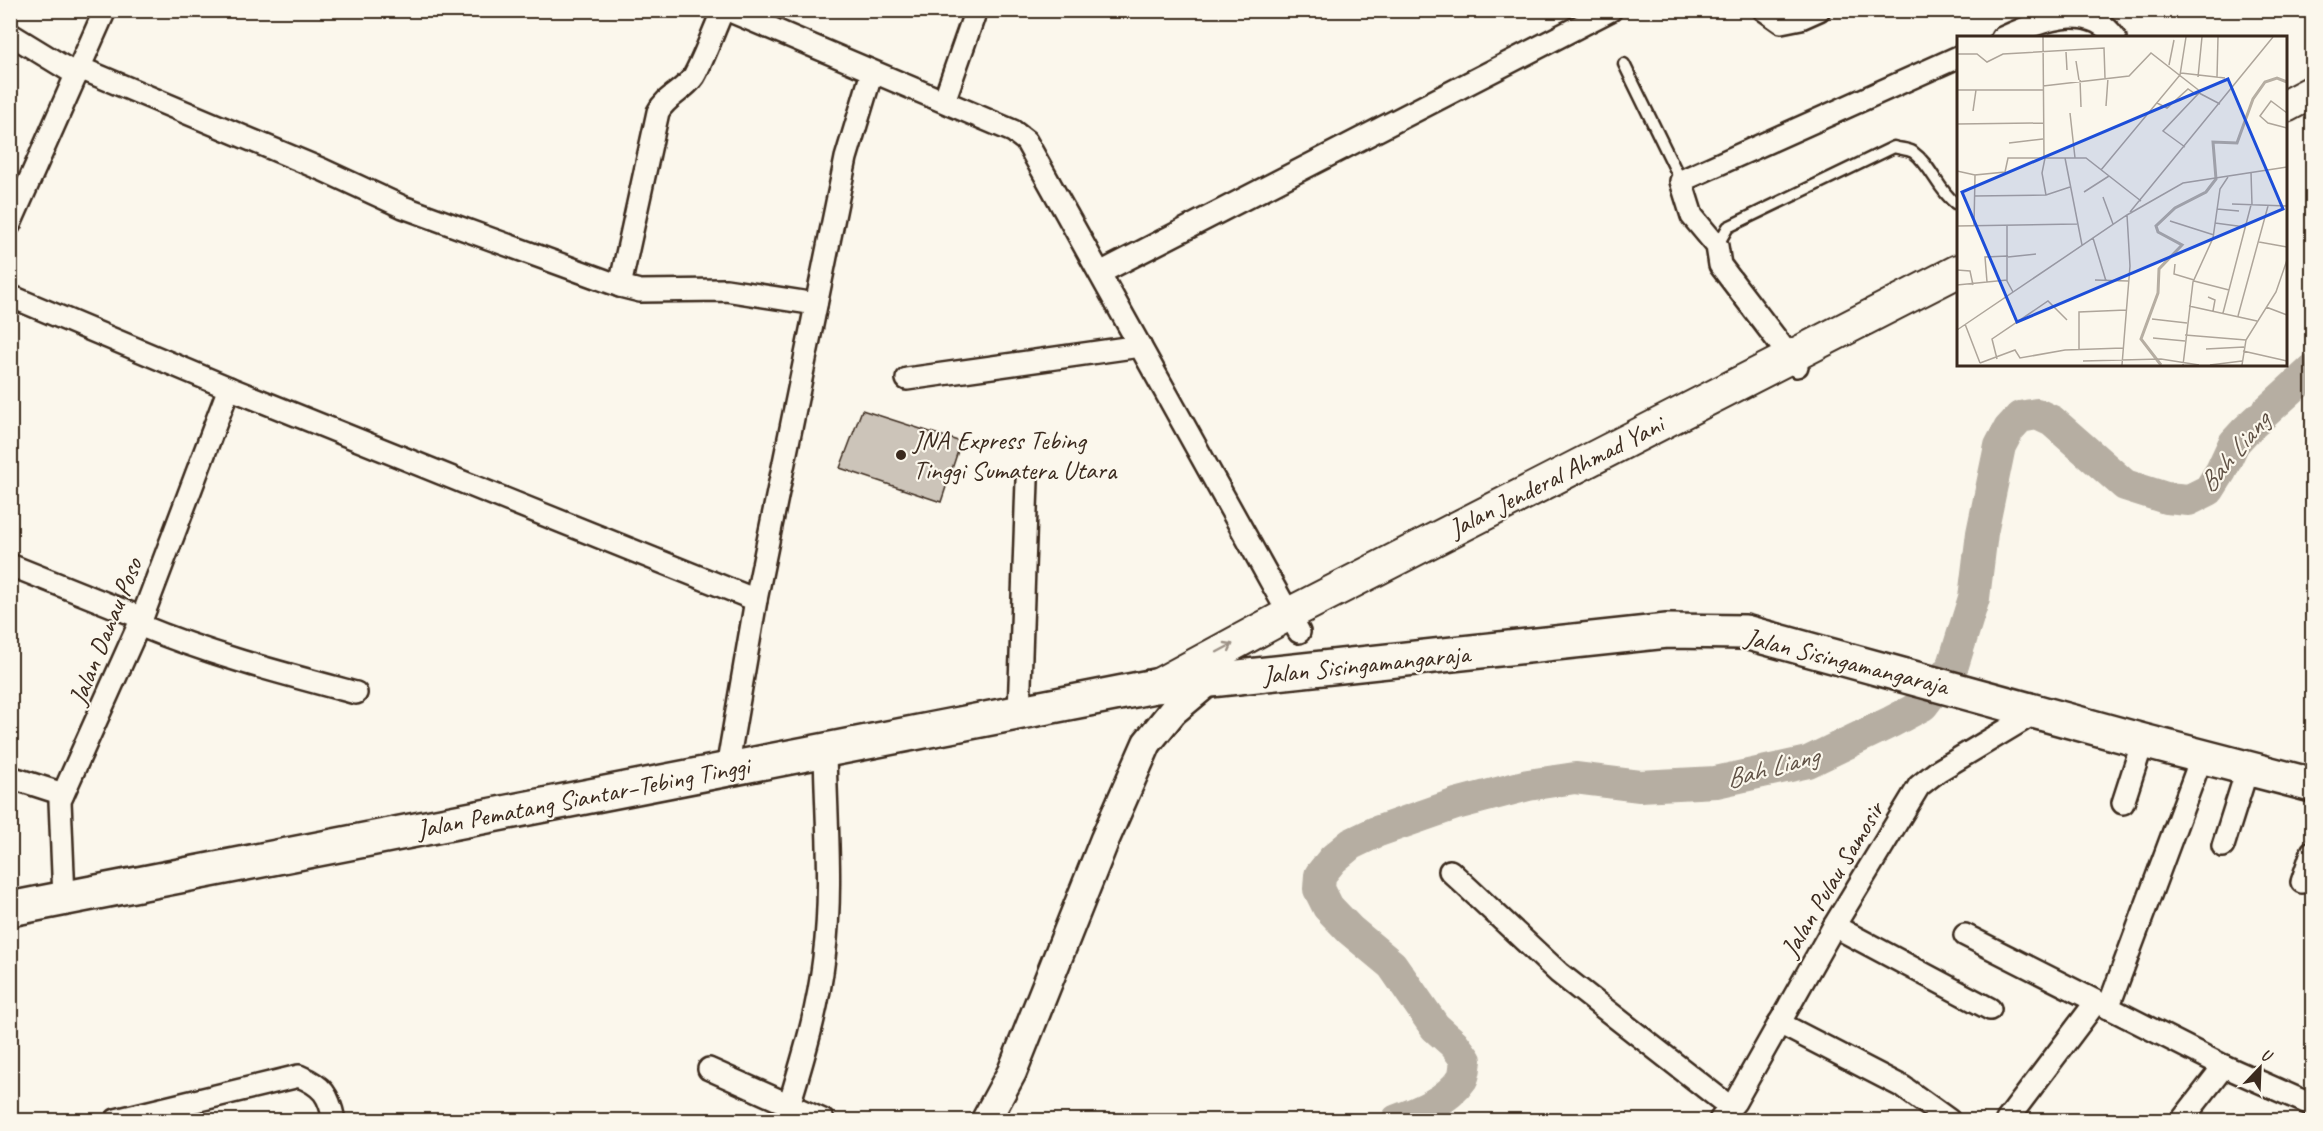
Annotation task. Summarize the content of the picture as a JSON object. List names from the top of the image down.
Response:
{
  "streets": {
    "highway": ["Jalan Sisingamangaraja", "Jalan Pematang Siantar–Tebing Tinggi"],
    "main road": ["Jalan Jenderal Ahmad Yani"],
    "street": ["Jalan Danau Poso", "Jalan Pulau Samosir"]
  },
  "crossings": [
    ["Jalan Jenderal Ahmad Yani", "Jalan Sisingamangaraja"],
    ["Jalan Jenderal Ahmad Yani", "Jalan Pematang Siantar–Tebing Tinggi"],
    ["Jalan Danau Poso", "Jalan Pematang Siantar–Tebing Tinggi"],
    ["Jalan Sisingamangaraja", "Jalan Pematang Siantar–Tebing Tinggi"],
    ["Jalan Sisingamangaraja", "Jalan Pulau Samosir"]
  ],
  "water": ["Bah Liang"],
  "places": ["JNA Express Tebing Tinggi Sumatera Utara"],
  "north": "top right"
}
